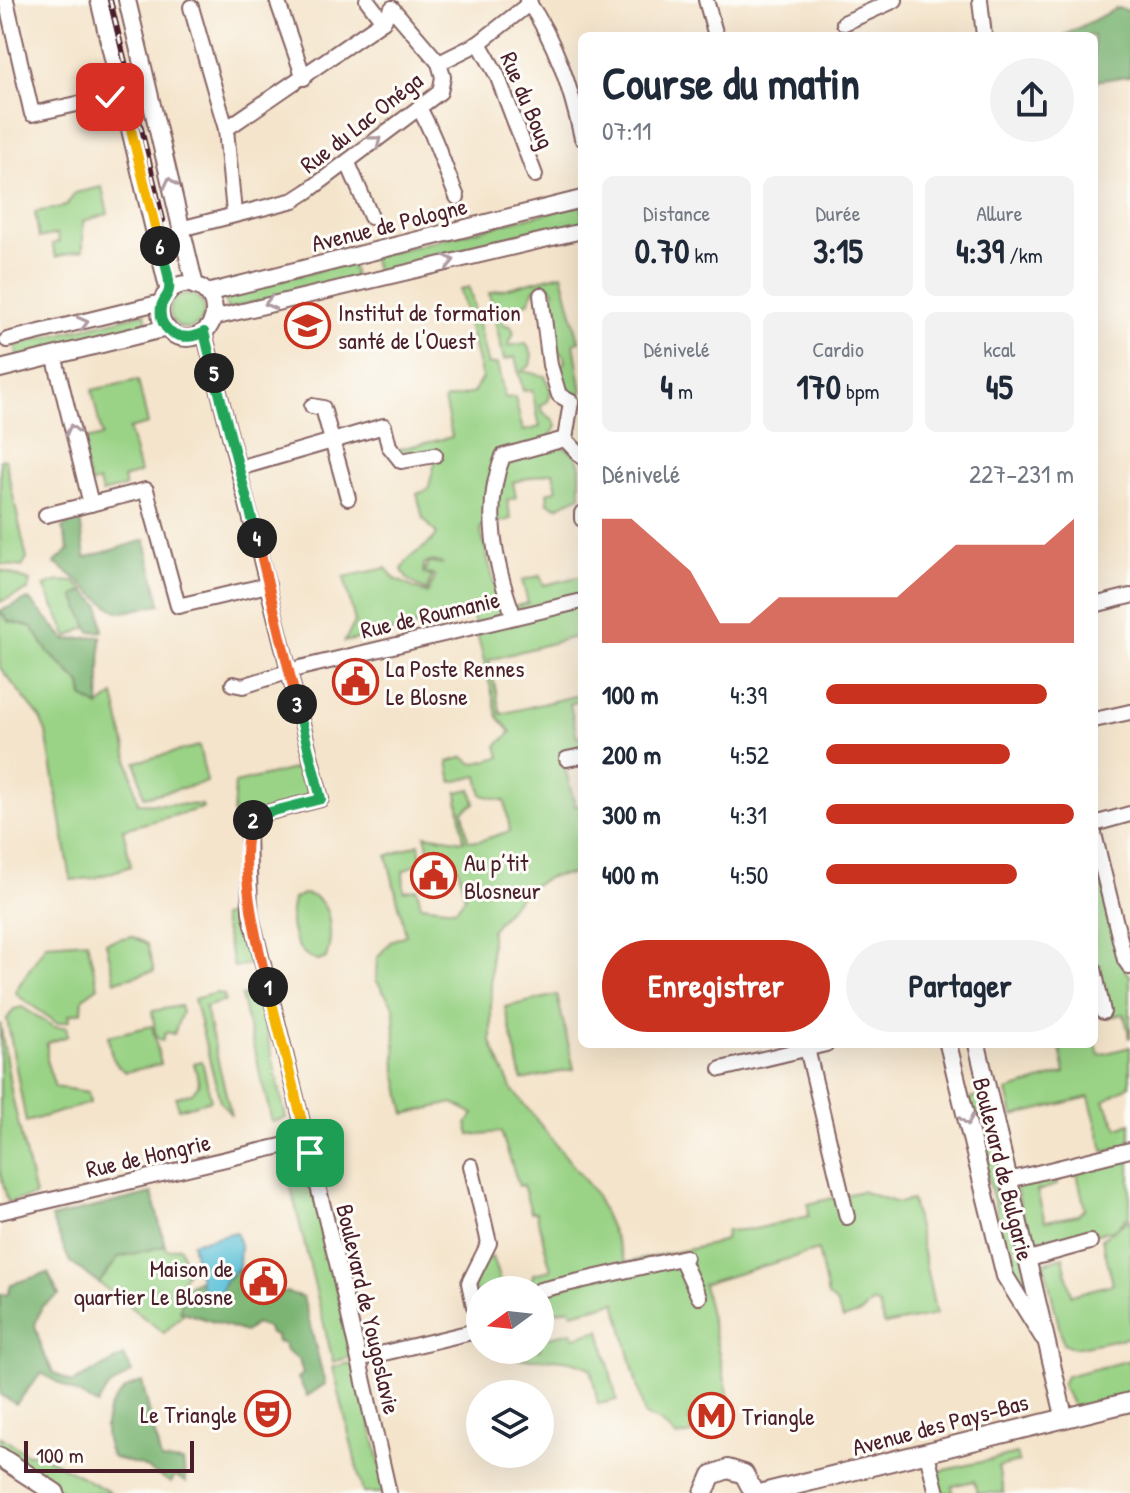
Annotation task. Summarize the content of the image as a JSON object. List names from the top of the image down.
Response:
{
  "streets": {
    "main road": ["Avenue des Pays-Bas"],
    "street": [
      "Rue du Boug",
      "Rue du Lac Onéga",
      "Avenue de Pologne",
      "Rue de Roumanie",
      "Rue de Hongrie",
      "Boulevard de Bulgarie",
      "Boulevard de Yougoslavie"
    ]
  },
  "crossings": [
    ["Rue du Boug", "Rue du Lac Onéga"],
    ["Rue de Roumanie", "Boulevard de Yougoslavie"],
    ["Rue de Hongrie", "Boulevard de Yougoslavie"],
    ["Boulevard de Bulgarie", "Avenue des Pays-Bas"]
  ],
  "places": {
    "school or university": ["Institut de formation santé de l'Ouest"],
    "public building": ["La Poste Rennes Le Blosne", "Au p’tit Blosneur", "Maison de quartier Le Blosne"],
    "theatre": ["Le Triangle"],
    "metro station": ["Triangle"]
  },
  "scale_bar": "100 m",
  "north": "left",
  "page": {
    "heading": ["Course du matin", "07:11"],
    "stats": [
      ["Distance", "0.70 km"],
      ["Durée", "3:15"],
      ["Allure", "4:39 /km"],
      ["Dénivelé", "4 m"],
      ["Cardio", "170 bpm"],
      ["kcal", "45"]
    ],
    "pins": [
      "6",
      "5",
      "4",
      "3",
      "2",
      "1"
    ],
    "chart": ["Dénivelé", "227–231 m"],
    "list": [
      {
        "name": "100 m",
        "note": "4:39"
      },
      {
        "name": "200 m",
        "note": "4:52"
      },
      {
        "name": "300 m",
        "note": "4:31"
      },
      {
        "name": "400 m",
        "note": "4:50"
      }
    ],
    "buttons": ["Enregistrer", "Partager"],
    "scale": "100 m"
  }
}
